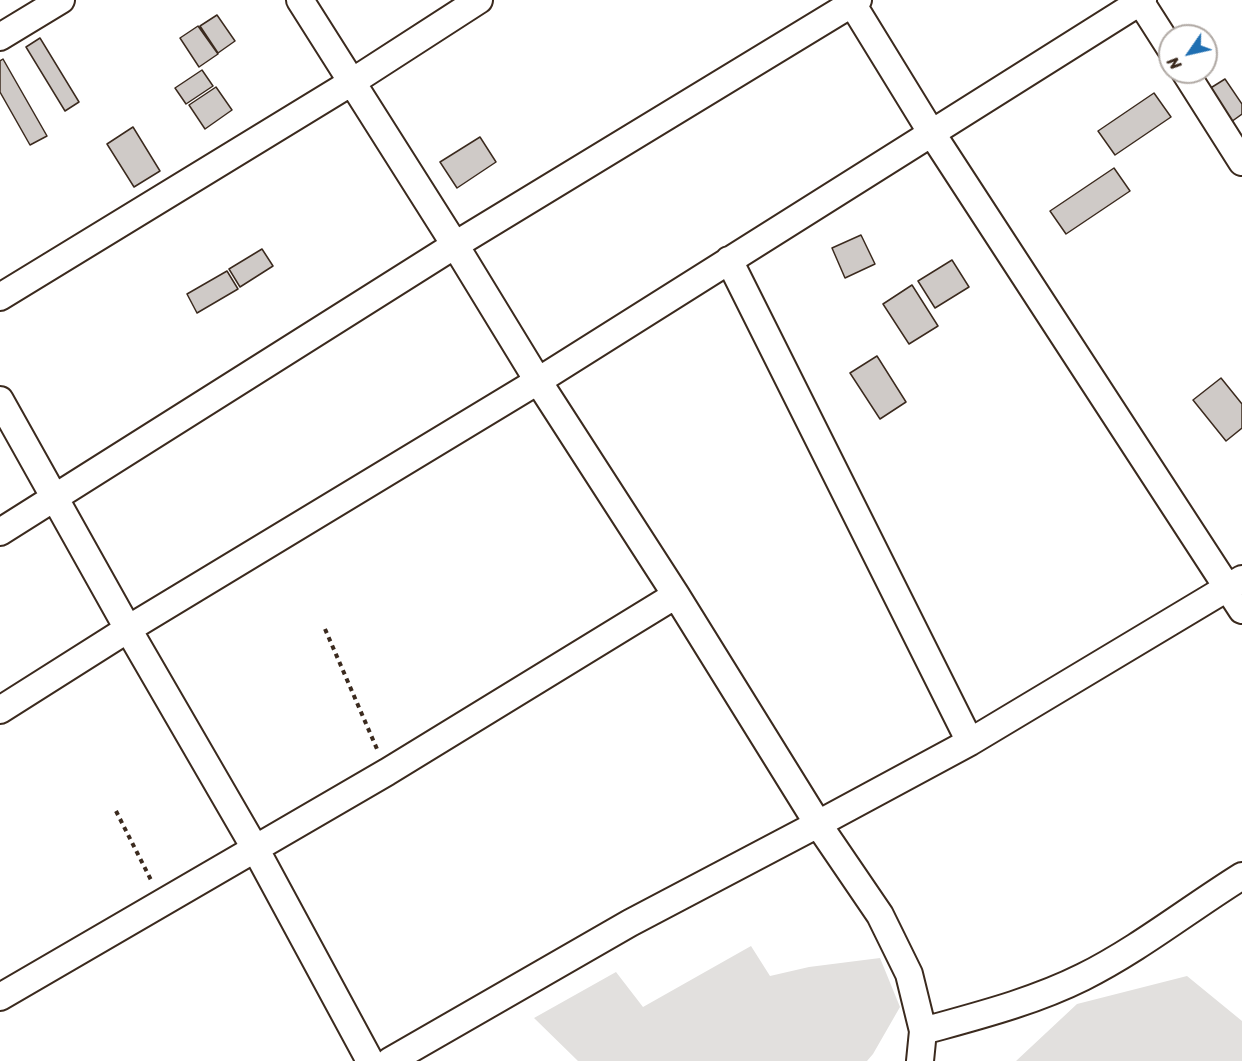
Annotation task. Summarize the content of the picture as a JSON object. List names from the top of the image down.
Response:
{
  "north": "bottom left"
}
